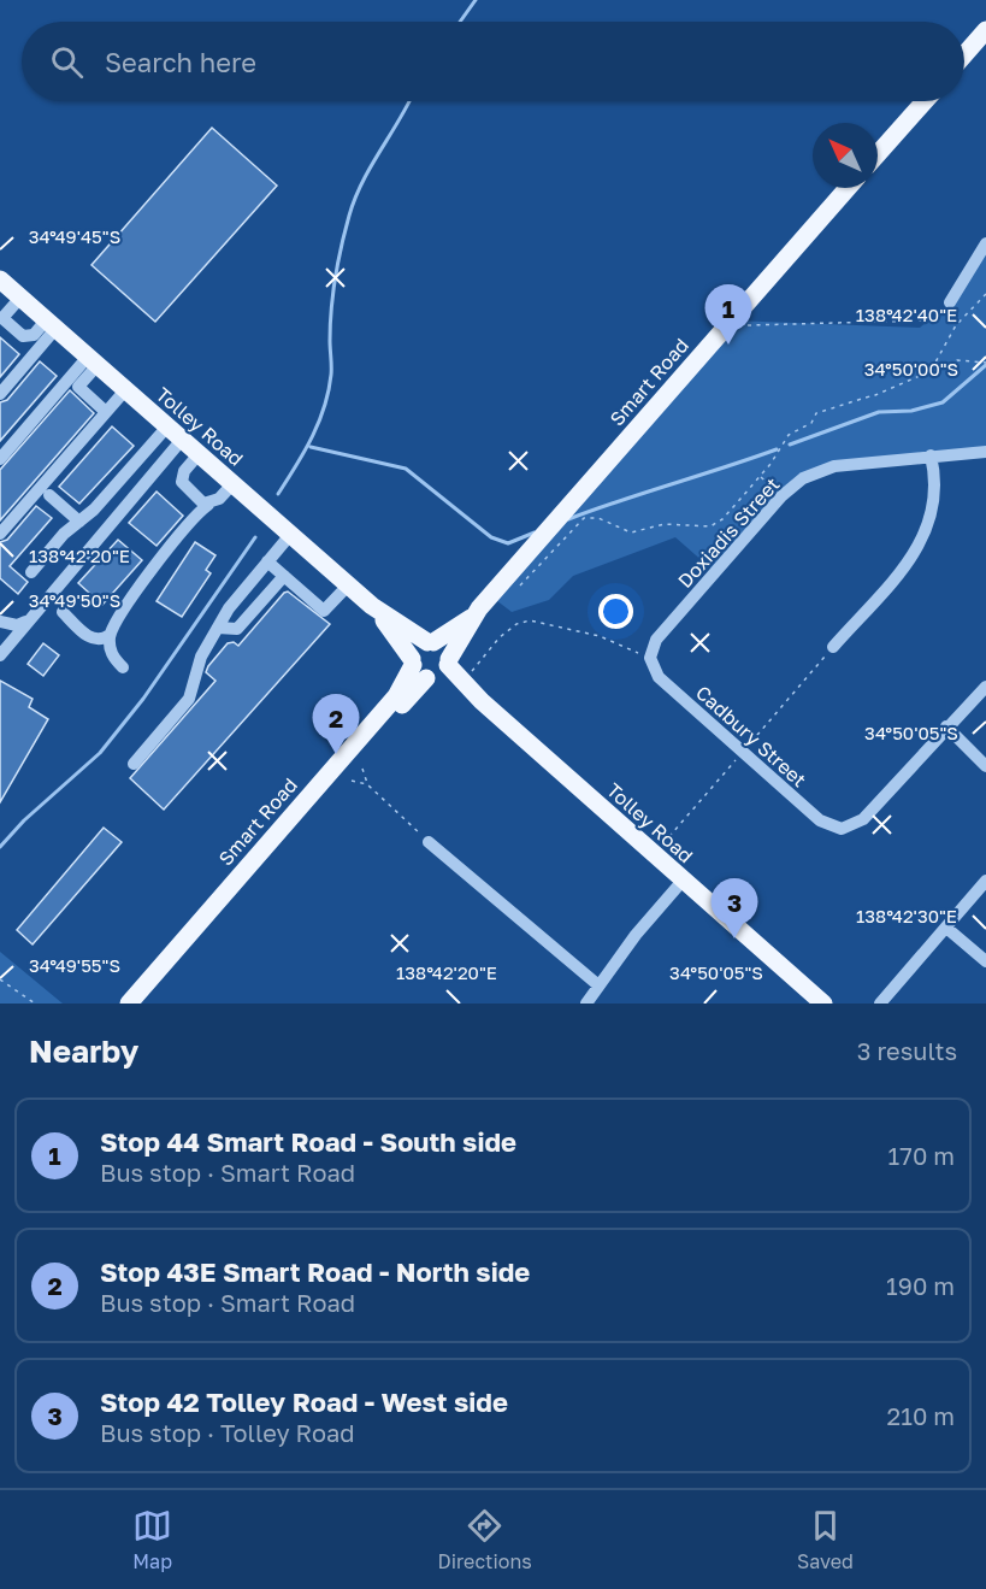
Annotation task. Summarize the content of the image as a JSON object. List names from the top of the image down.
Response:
{
  "streets": {
    "main road": ["Smart Road", "Tolley Road"],
    "street": ["Doxiadis Street", "Cadbury Street"]
  },
  "crossings": [
    ["Smart Road", "Tolley Road"],
    ["Doxiadis Street", "Cadbury Street"]
  ],
  "north": "top left",
  "page": {
    "search": "Search here",
    "pins": ["1", "2", "3"],
    "heading": ["Nearby", "3 results"],
    "list": [
      {
        "mark": "1",
        "name": "Stop 44 Smart Road - South side",
        "note": "Bus stop · Smart Road",
        "value": "170 m"
      },
      {
        "mark": "2",
        "name": "Stop 43E Smart Road - North side",
        "note": "Bus stop · Smart Road",
        "value": "190 m"
      },
      {
        "mark": "3",
        "name": "Stop 42 Tolley Road - West side",
        "note": "Bus stop · Tolley Road",
        "value": "210 m"
      }
    ],
    "nav": ["Map", "Directions", "Saved"]
  },
  "coordinates": [
    "34°49'45\"S",
    "138°42'40\"E",
    "34°50'00\"S",
    "138°42'20\"E",
    "34°49'50\"S",
    "34°50'05\"S",
    "138°42'30\"E",
    "34°49'55\"S"
  ]
}
